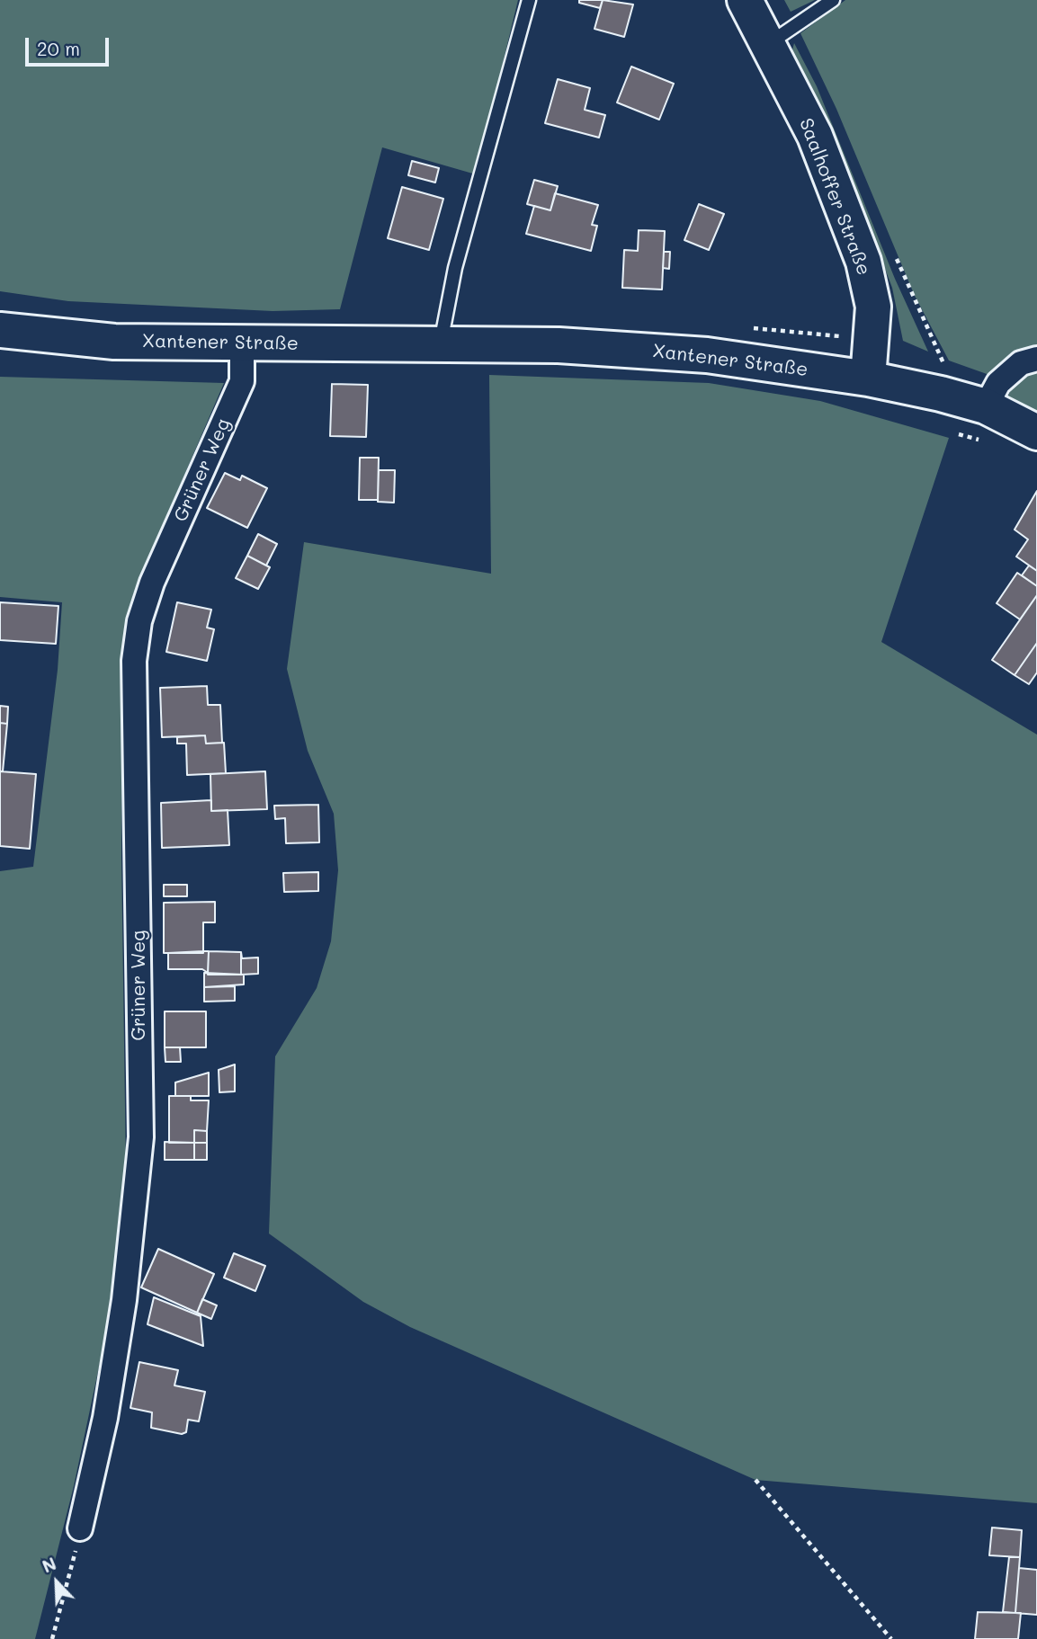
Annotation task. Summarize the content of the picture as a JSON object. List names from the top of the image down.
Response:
{
  "streets": {
    "main road": ["Saalhoffer Straße", "Xantener Straße"],
    "street": ["Grüner Weg"]
  },
  "crossings": [
    ["Saalhoffer Straße", "Xantener Straße"],
    ["Xantener Straße", "Grüner Weg"]
  ],
  "scale_bar": "20 m",
  "north": "top left"
}
